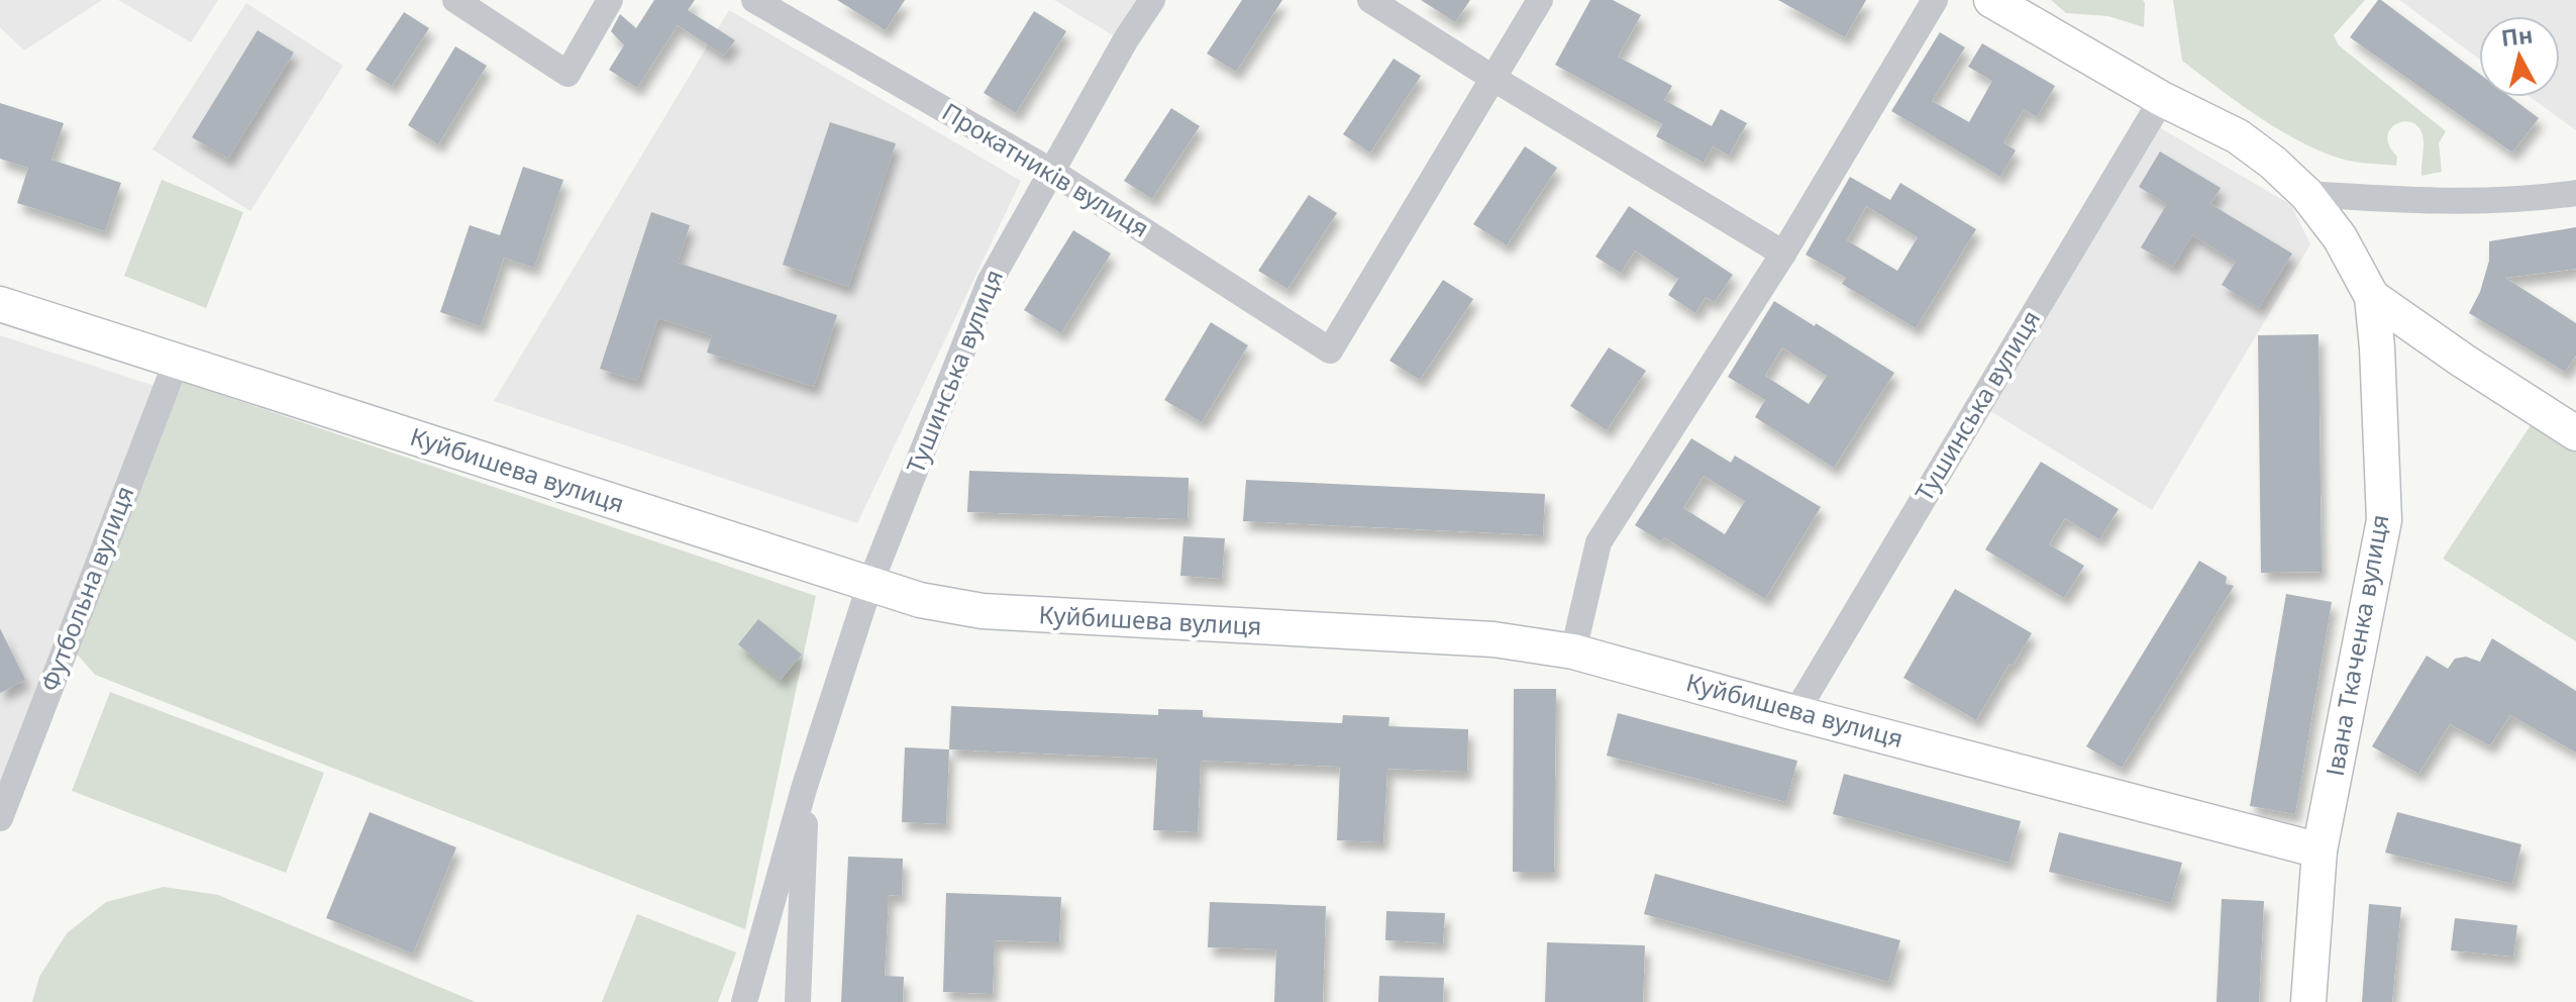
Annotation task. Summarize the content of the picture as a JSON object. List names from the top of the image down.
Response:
{
  "streets": {
    "main road": ["Куйбишева вулиця", "Івана Ткаченка вулиця"],
    "street": ["Прокатників вулиця", "Тушинська вулиця", "Футбольна вулиця"]
  },
  "crossings": [
    ["Прокатників вулиця", "Тушинська вулиця"],
    ["Тушинська вулиця", "Куйбишева вулиця"],
    ["Тушинська вулиця", "Івана Ткаченка вулиця"],
    ["Куйбишева вулиця", "Футбольна вулиця"],
    ["Куйбишева вулиця", "Івана Ткаченка вулиця"]
  ],
  "north": "top"
}
